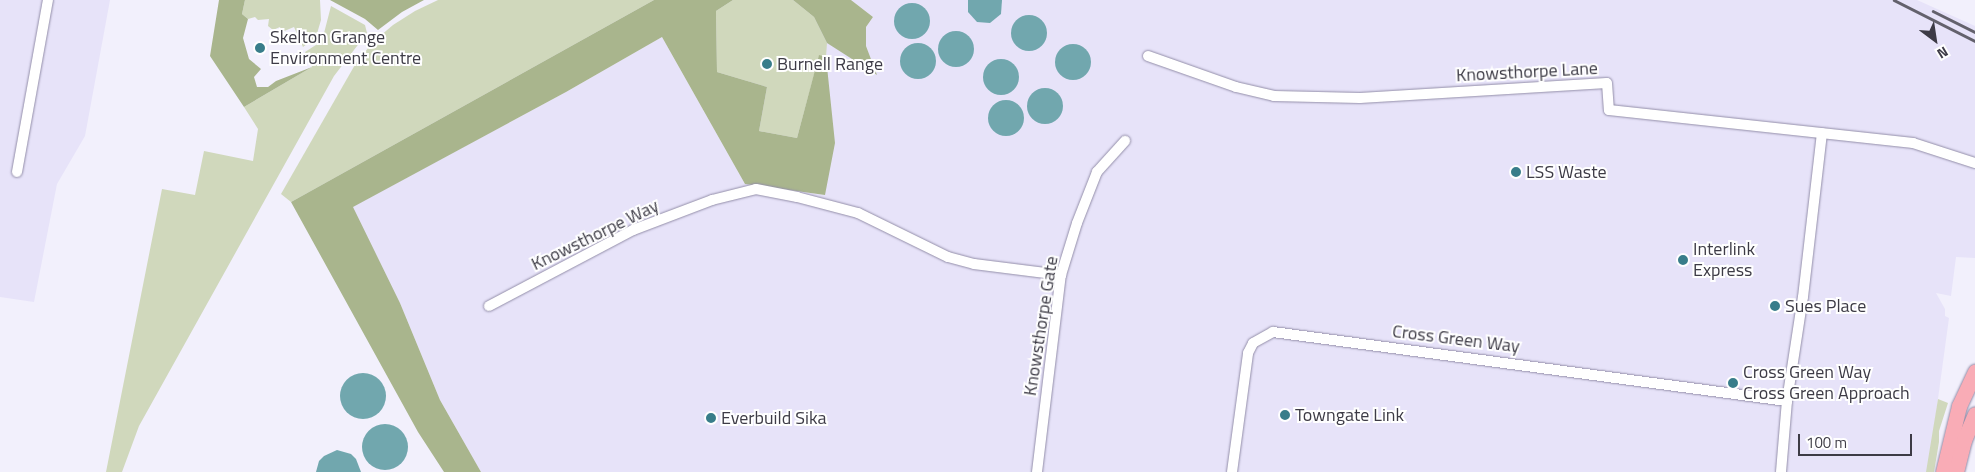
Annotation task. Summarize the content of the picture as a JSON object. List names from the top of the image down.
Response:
{
  "streets": {
    "street": [
      "Knowsthorpe Lane",
      "Knowsthorpe Way",
      "Knowsthorpe Gate",
      "Cross Green Way"
    ]
  },
  "crossings": [
    ["Knowsthorpe Way", "Knowsthorpe Gate"]
  ],
  "places": [
    "Skelton Grange Environment Centre",
    "Burnell Range",
    "LSS Waste",
    "Interlink Express",
    "Sues Place",
    "Cross Green Way Cross Green Approach",
    "Towngate Link",
    "Everbuild Sika"
  ],
  "scale_bar": "100 m",
  "north": "bottom right"
}
